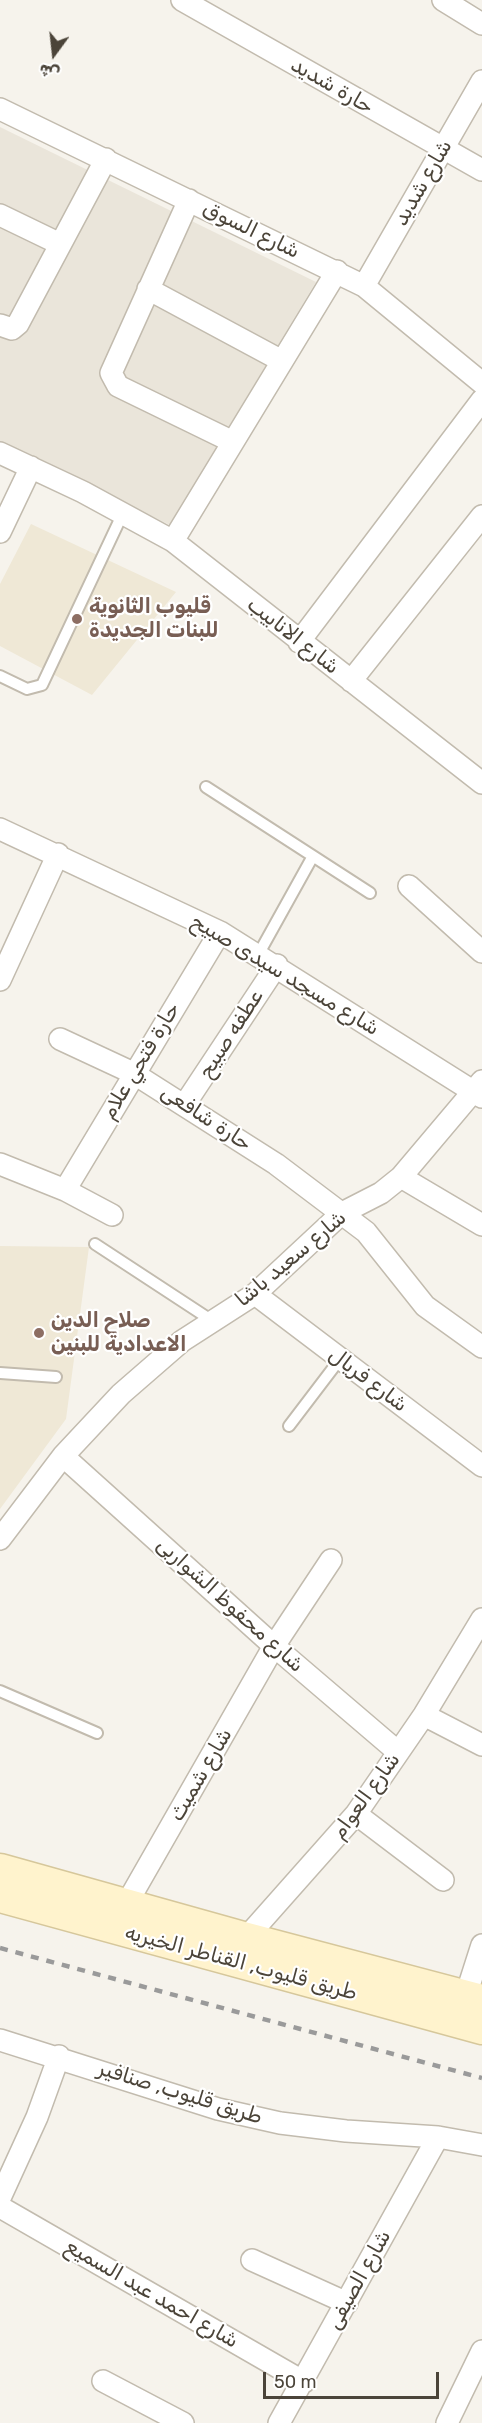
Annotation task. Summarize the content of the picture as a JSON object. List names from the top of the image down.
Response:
{
  "streets": {
    "main road": ["طريق قليوب, القناطر الخيريه"],
    "street": [
      "حارة شديد",
      "شارع شديد",
      "شارع السوق",
      "شارع الانابيب",
      "شارع مسجد سيدى صبيح",
      "عطفه صبيح",
      "حارة فتحي علام",
      "حارة شافعى",
      "شارع سعيد باشا",
      "شارع فريال",
      "شارع محفوظ الشواربى",
      "شارع شميث",
      "شارع العوام",
      "طريق قليوب, صنافير",
      "شارع الصيفى",
      "شارع احمد عبد السميع"
    ]
  },
  "crossings": [
    ["حارة شديد", "شارع شديد"],
    ["شارع شديد", "شارع السوق"],
    ["شارع مسجد سيدى صبيح", "عطفه صبيح"],
    ["شارع مسجد سيدى صبيح", "حارة فتحي علام"],
    ["شارع مسجد سيدى صبيح", "شارع سعيد باشا"],
    ["عطفه صبيح", "حارة شافعى"],
    ["حارة فتحي علام", "حارة شافعى"],
    ["حارة شافعى", "شارع سعيد باشا"],
    ["شارع سعيد باشا", "شارع فريال"],
    ["شارع سعيد باشا", "شارع محفوظ الشواربى"],
    ["شارع محفوظ الشواربى", "شارع شميث"],
    ["شارع محفوظ الشواربى", "شارع العوام"],
    ["شارع شميث", "طريق قليوب, القناطر الخيريه"],
    ["شارع العوام", "طريق قليوب, القناطر الخيريه"],
    ["طريق قليوب, صنافير", "شارع الصيفى"],
    ["شارع الصيفى", "شارع احمد عبد السميع"]
  ],
  "places": ["قليوب الثانوية للبنات الجديدة", "صلاح الدين الاعدادية للبنين"],
  "scale_bar": "50 m",
  "north": "bottom"
}
